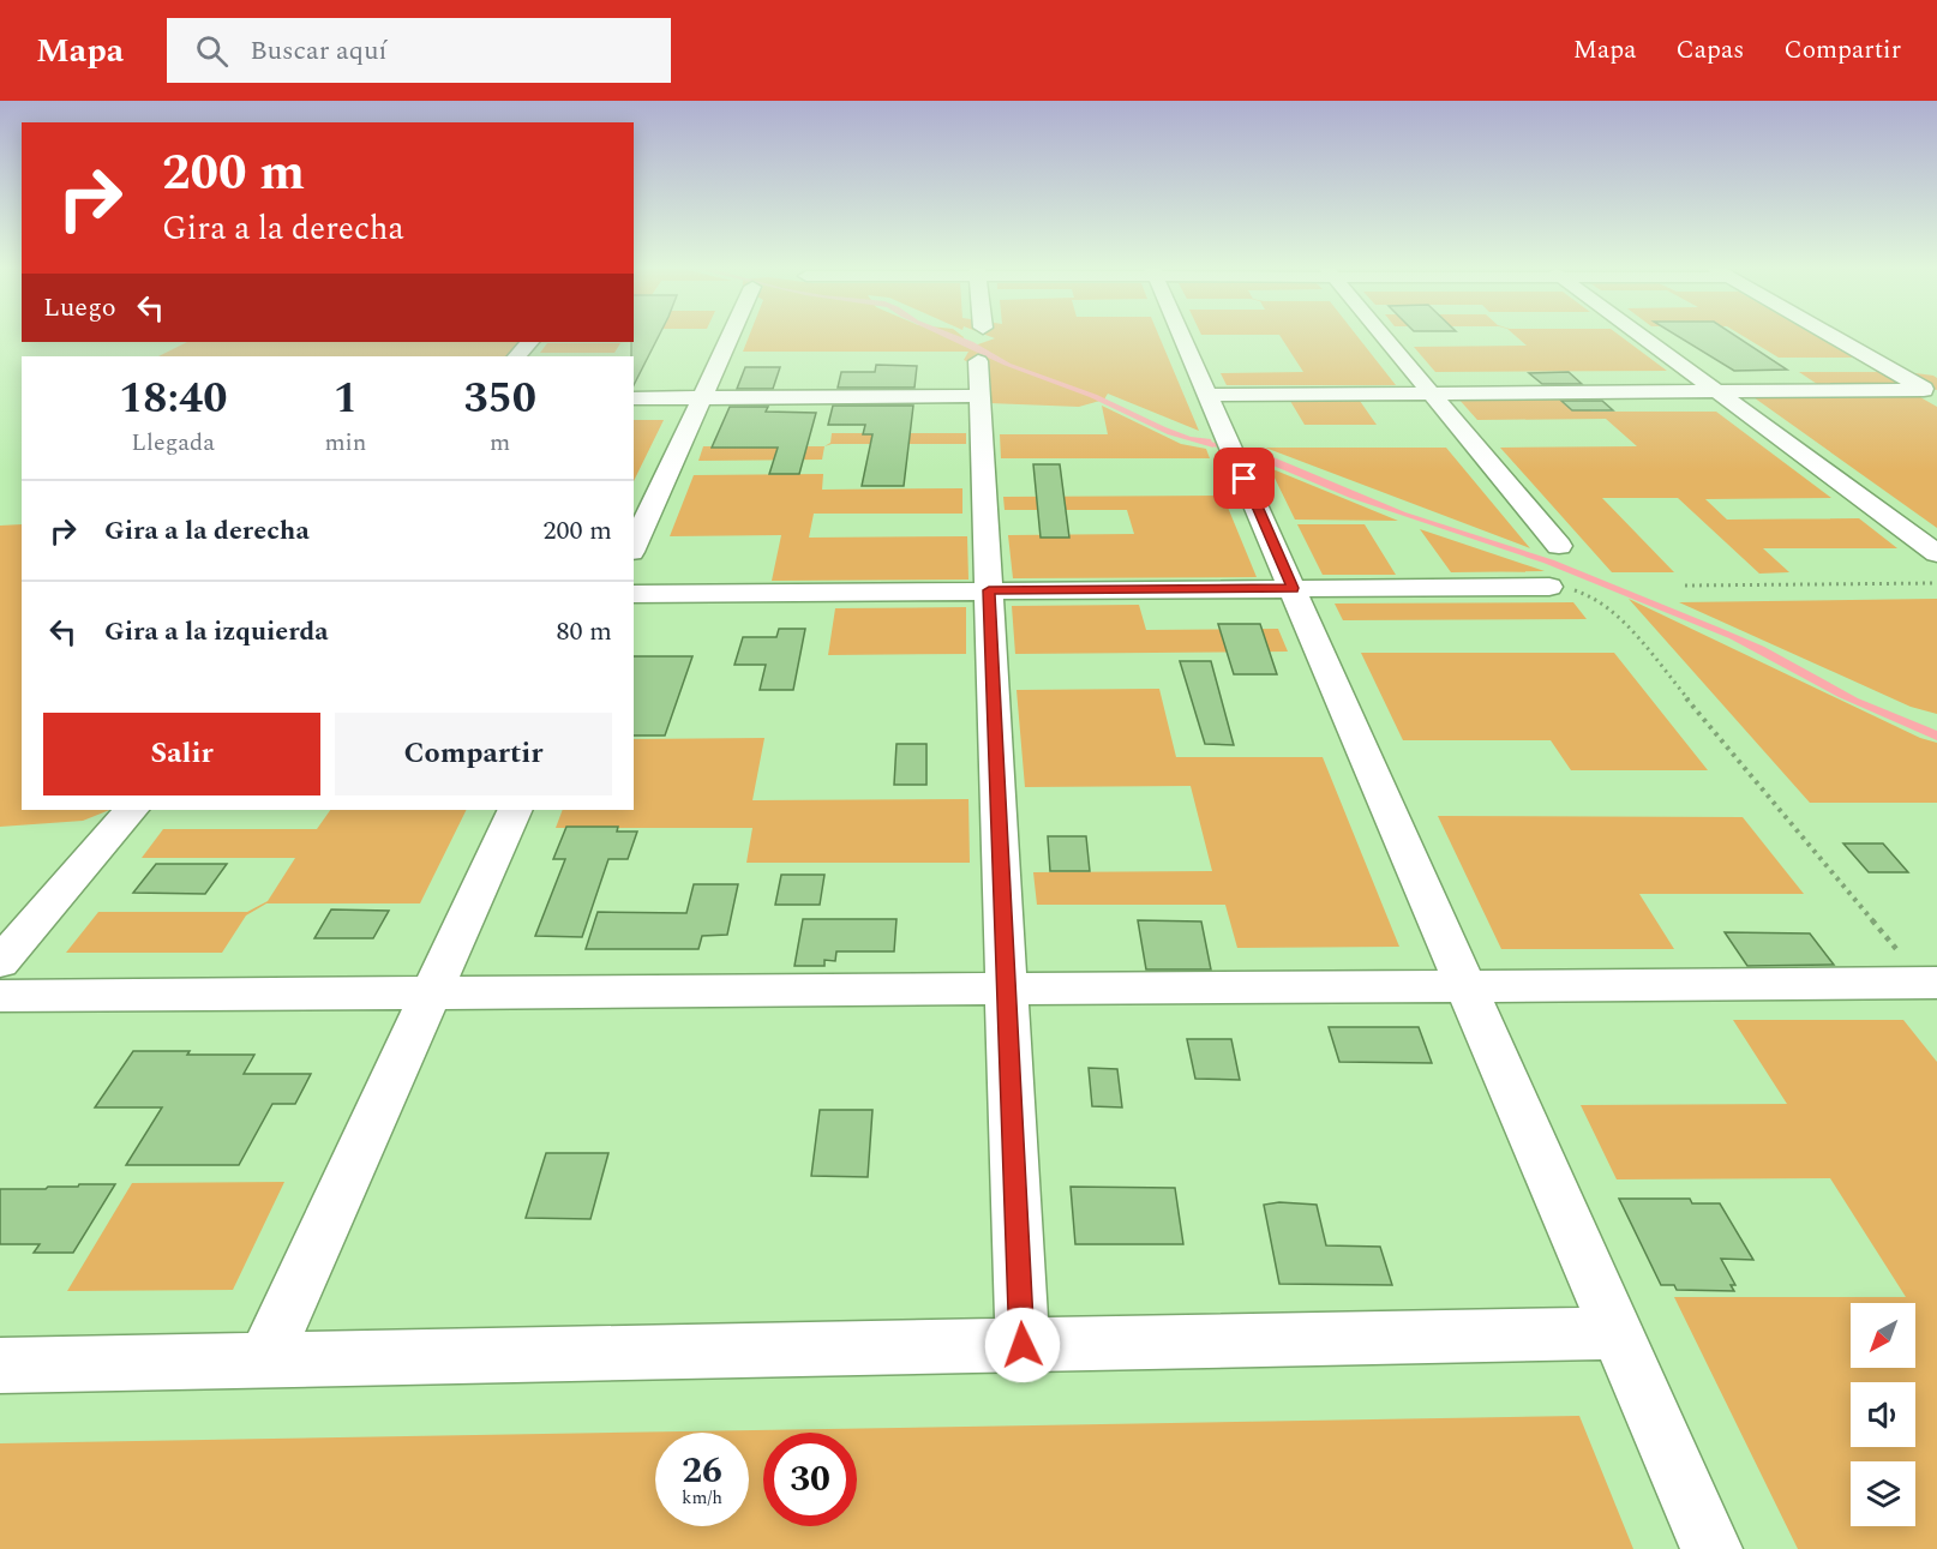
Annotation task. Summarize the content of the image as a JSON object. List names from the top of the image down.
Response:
{
  "north": "bottom left",
  "page": {
    "header": "Mapa",
    "search": "Buscar aquí",
    "nav": ["Mapa", "Capas", "Compartir"],
    "turn": ["200 m", "Gira a la derecha"],
    "then": "Luego",
    "eta": [
      "18:40",
      "Llegada",
      "1",
      "min",
      "350",
      "m"
    ],
    "list": [
      {
        "name": "Gira a la derecha",
        "value": "200 m"
      },
      {
        "name": "Gira a la izquierda",
        "value": "80 m"
      }
    ],
    "buttons": ["Salir", "Compartir"],
    "speed": "26 km/h",
    "limit": "30"
  }
}
